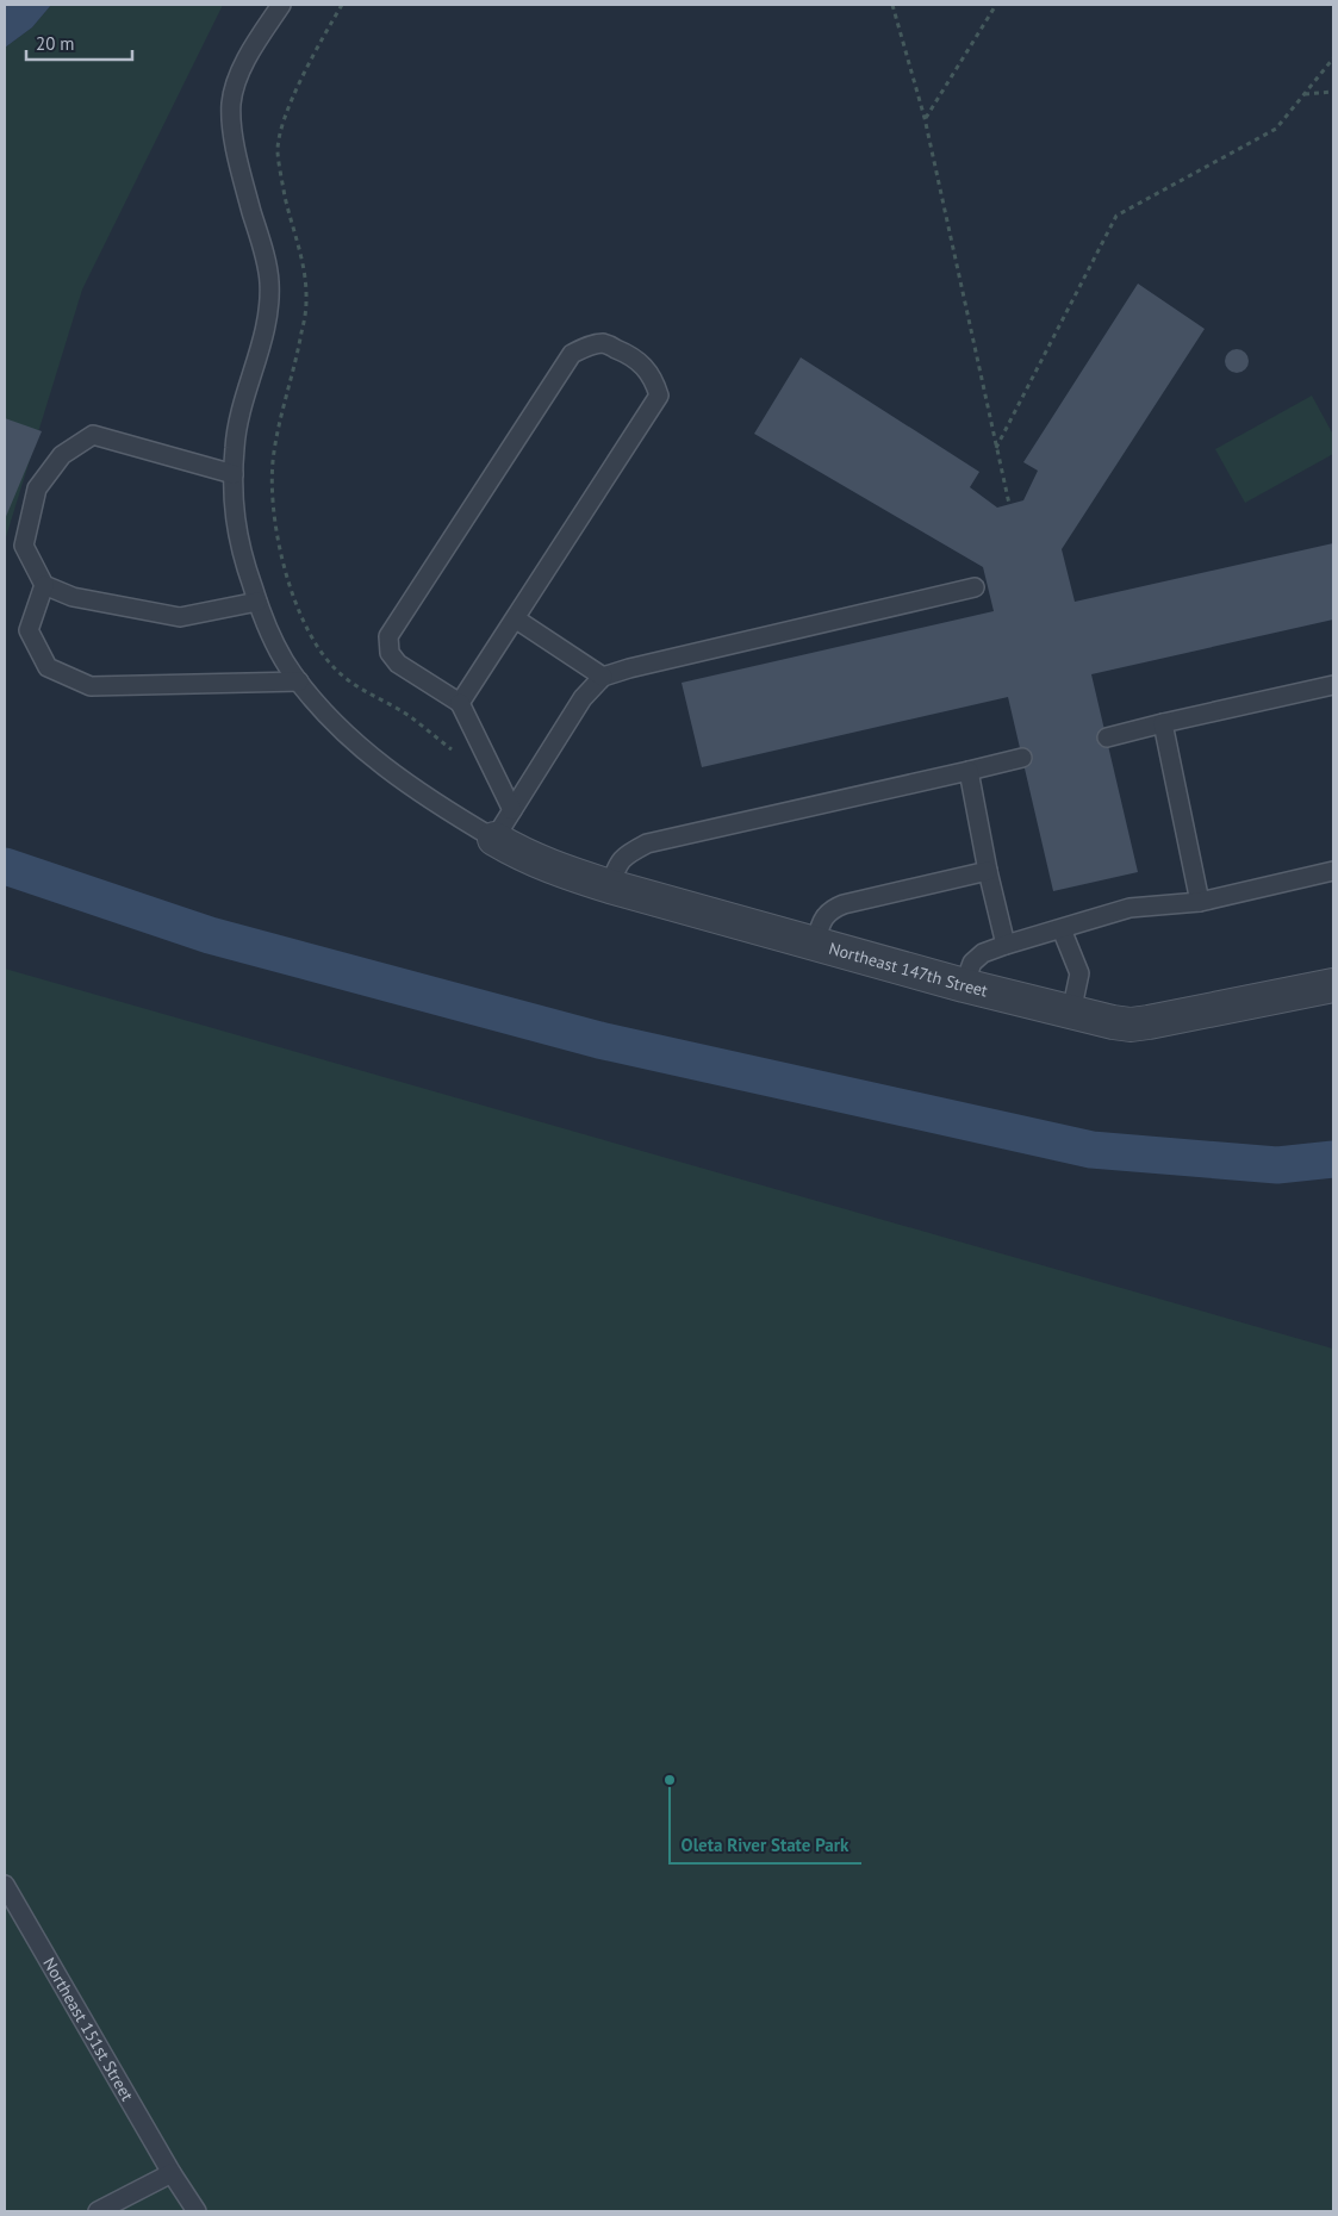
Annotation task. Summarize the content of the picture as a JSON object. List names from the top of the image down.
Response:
{
  "streets": {
    "street": ["Northeast 147th Street"],
    "lane": ["Northeast 151st Street"]
  },
  "places": ["Oleta River State Park"],
  "scale_bar": "20 m"
}
